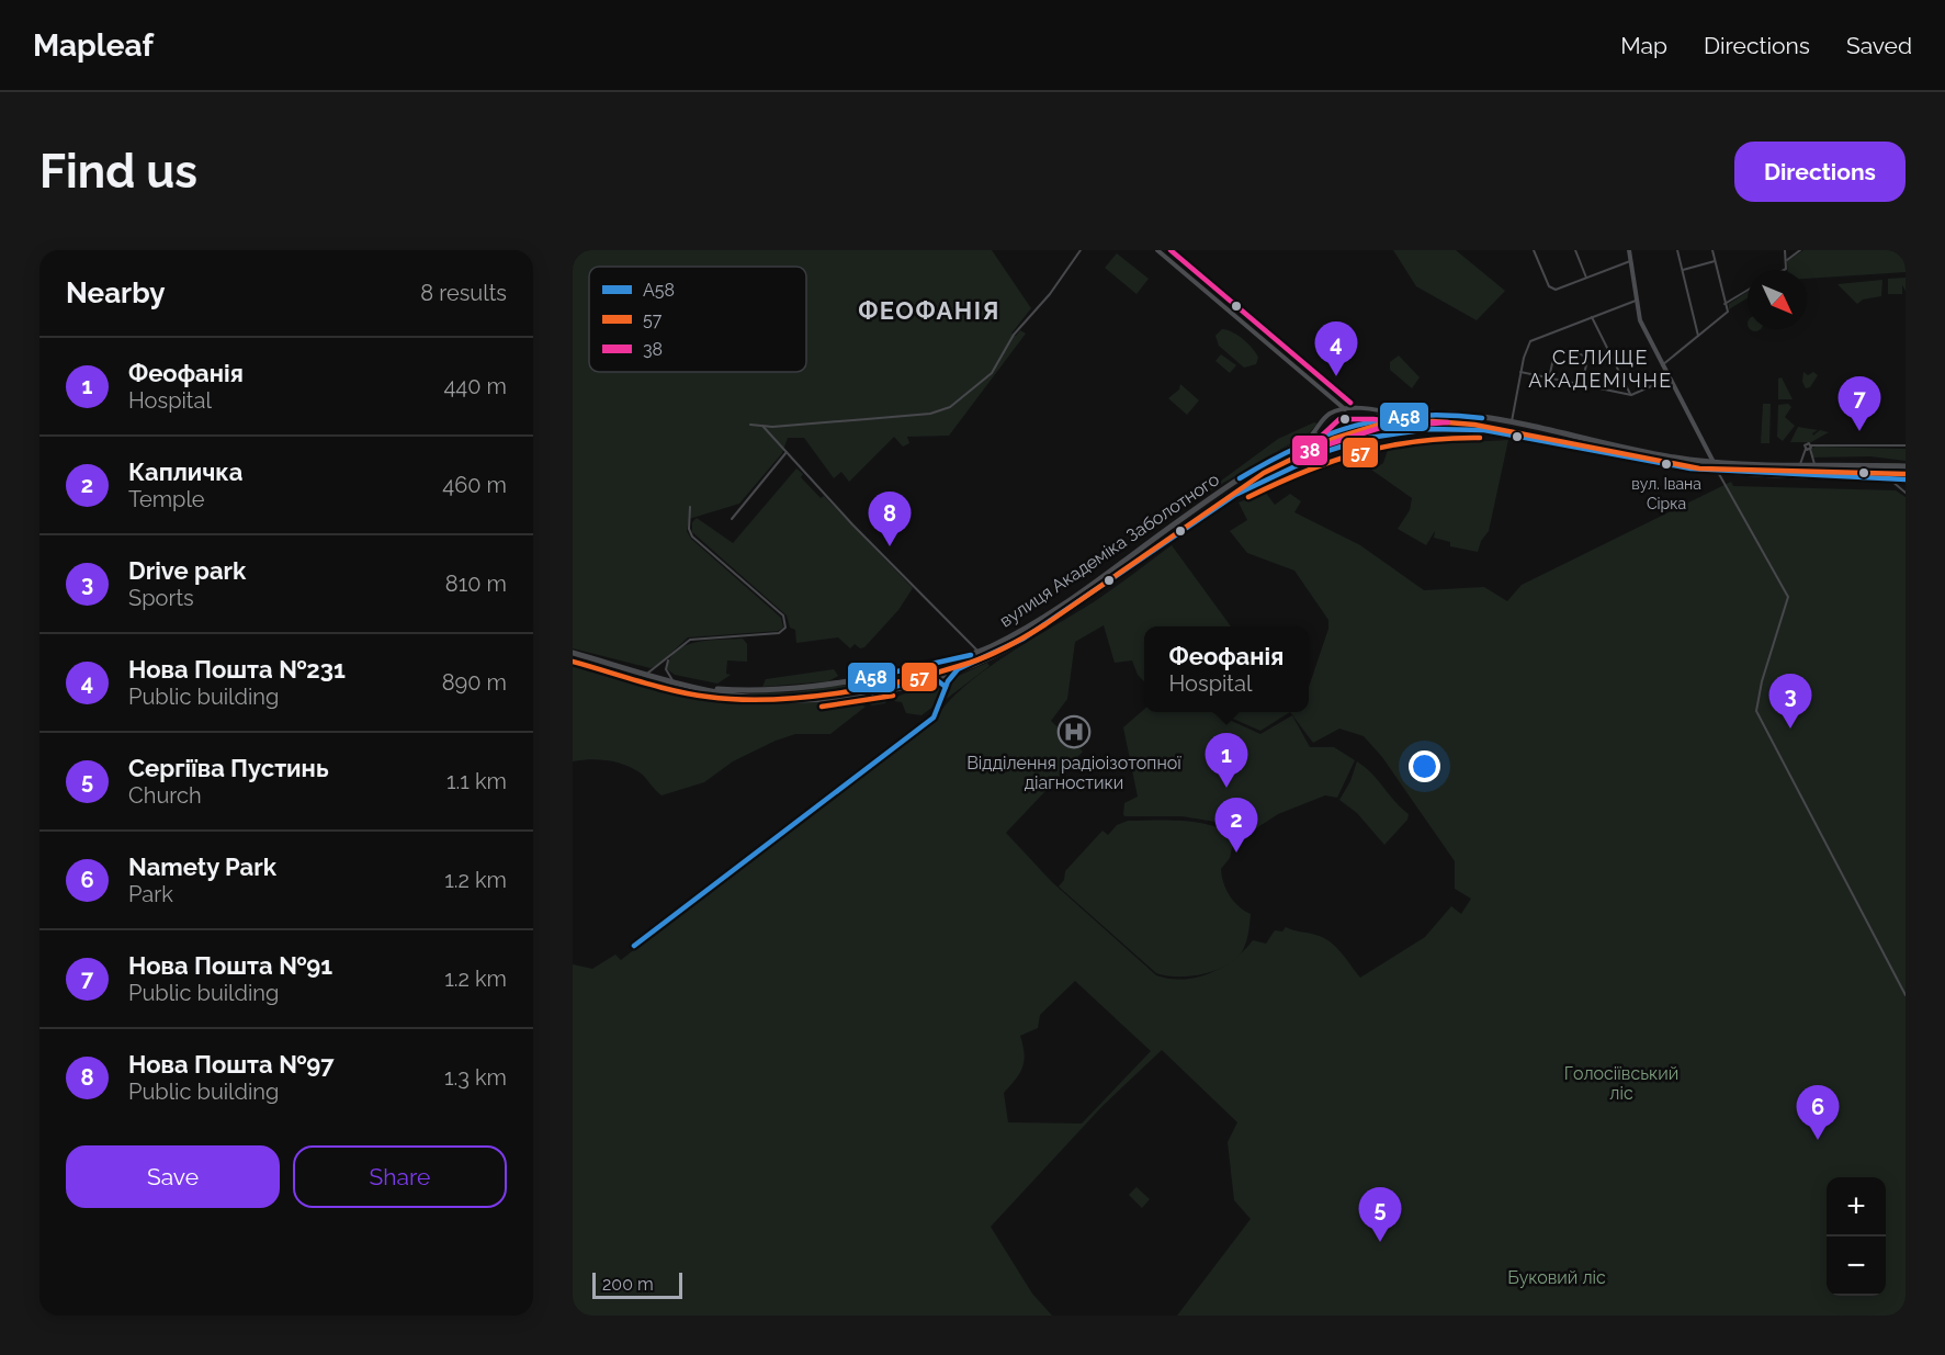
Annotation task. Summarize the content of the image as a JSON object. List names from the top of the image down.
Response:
{
  "streets": {
    "highway": ["вулиця Академіка Заболотного"]
  },
  "districts": ["ФЕОФАНІЯ", "СЕЛИЩЕ АКАДЕМІЧНЕ"],
  "parks": ["Голосіївський ліс", "Буковий ліс"],
  "places": {
    "other": ["вул. Івана Сірка"],
    "hospital": ["Відділення радіоізотопної діагностики"]
  },
  "lines": ["transit line 38", "transit line А58", "transit line 57"],
  "legend": ["А58", "57", "38"],
  "scale_bar": "200 m",
  "north": "bottom right",
  "page": {
    "header": "Mapleaf",
    "nav": ["Map", "Directions", "Saved"],
    "buttons": [
      "Directions",
      ["Save", "Share"]
    ],
    "title": "Find us",
    "heading": ["Nearby", "8 results"],
    "pins": [
      "4",
      "7",
      "8",
      "3",
      "1",
      "2",
      "6",
      "5"
    ],
    "list": [
      {
        "mark": "1",
        "name": "Феофанія",
        "note": "Hospital",
        "value": "440 m"
      },
      {
        "mark": "2",
        "name": "Капличка",
        "note": "Temple",
        "value": "460 m"
      },
      {
        "mark": "3",
        "name": "Drive park",
        "note": "Sports",
        "value": "810 m"
      },
      {
        "mark": "4",
        "name": "Нова Пошта №231",
        "note": "Public building",
        "value": "890 m"
      },
      {
        "mark": "5",
        "name": "Сергіїва Пустинь",
        "note": "Church",
        "value": "1.1 km"
      },
      {
        "mark": "6",
        "name": "Namety Park",
        "note": "Park",
        "value": "1.2 km"
      },
      {
        "mark": "7",
        "name": "Нова Пошта №91",
        "note": "Public building",
        "value": "1.2 km"
      },
      {
        "mark": "8",
        "name": "Нова Пошта №97",
        "note": "Public building",
        "value": "1.3 km"
      }
    ],
    "popup": ["Феофанія", "Hospital"],
    "map_buttons": ["+", "−"],
    "scale": "200 m"
  }
}
